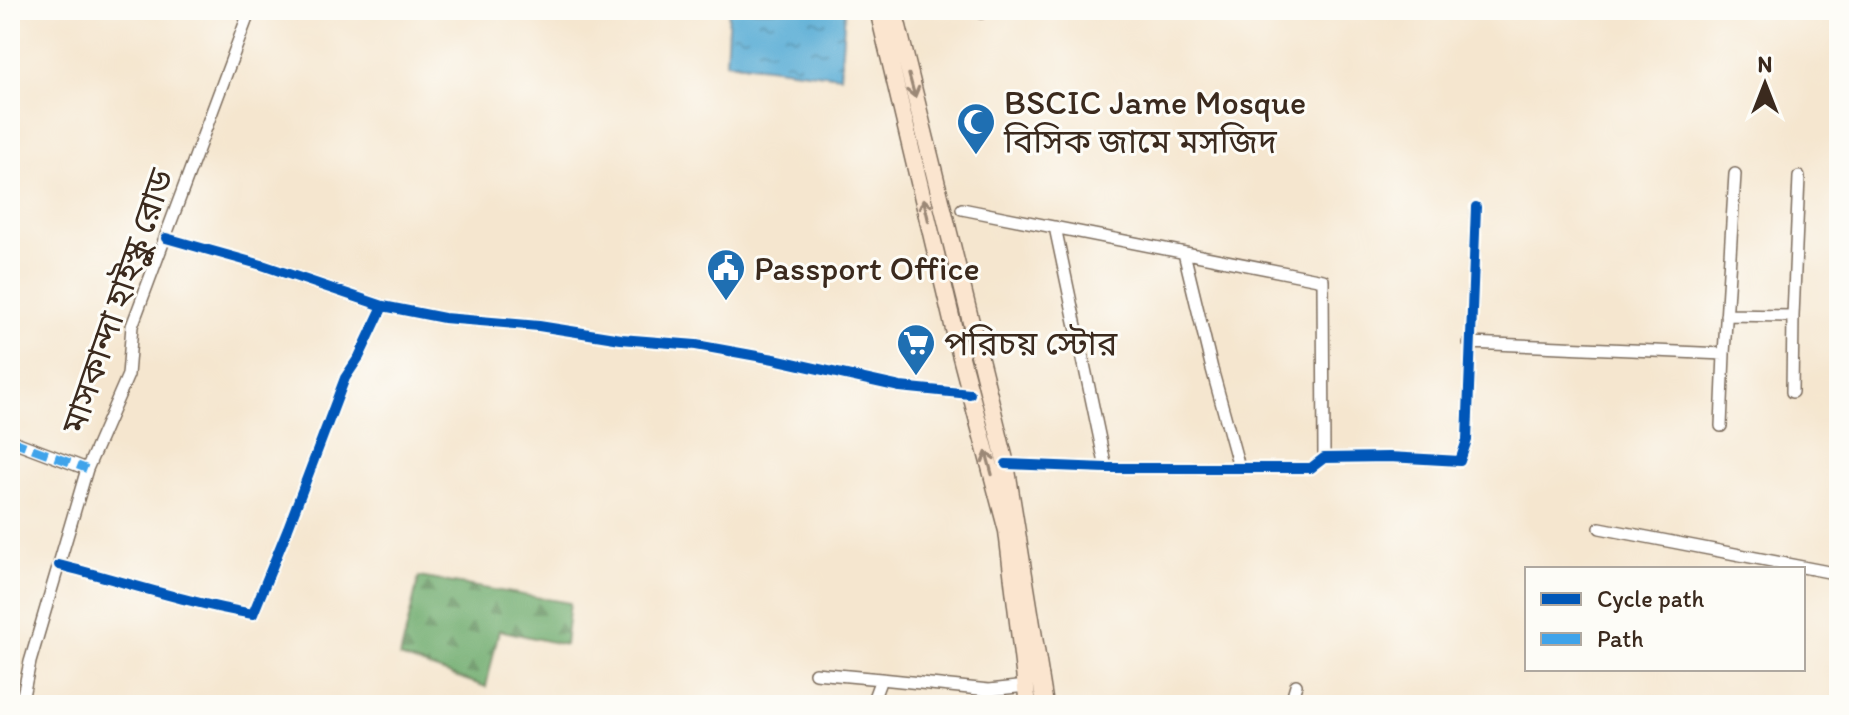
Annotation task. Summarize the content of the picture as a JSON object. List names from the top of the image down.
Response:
{
  "streets": {
    "street": ["মাসকান্দা হাইস্কুল রোড"]
  },
  "places": {
    "mosque": ["BSCIC Jame Mosque বিসিক জামে মসজিদ"],
    "public building": ["Passport Office"],
    "supermarket": ["পরিচয় স্টোর"]
  },
  "legend": ["Cycle path", "Path"],
  "north": "top"
}
